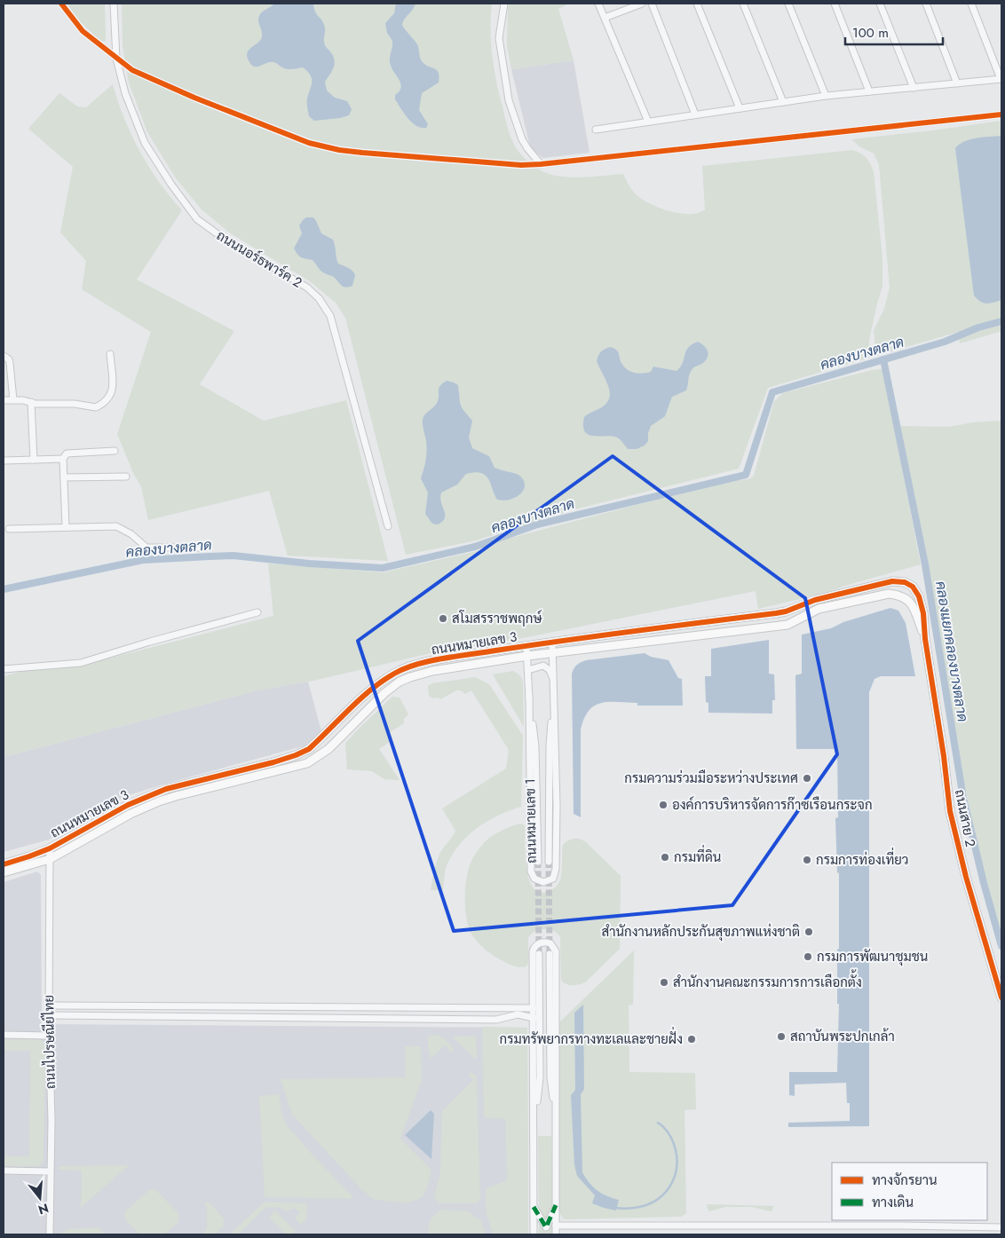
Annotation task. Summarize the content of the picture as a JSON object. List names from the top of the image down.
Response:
{
  "streets": {
    "street": [
      "ถนนนอร์ธพาร์ค 2",
      "ถนนหมายเลข 3",
      "ถนนสาย 2",
      "ถนนหมายเลข 1",
      "ถนนไปรษณีย์ไทย"
    ]
  },
  "crossings": [
    ["ถนนหมายเลข 3", "ถนนสาย 2"],
    ["ถนนหมายเลข 3", "ถนนหมายเลข 1"],
    ["ถนนหมายเลข 3", "ถนนไปรษณีย์ไทย"]
  ],
  "water": ["คลองบางตลาด", "คลองแยกคลองบางตลาด"],
  "places": [
    "สโมสรราชพฤกษ์",
    "กรมความร่วมมือระหว่างประเทศ",
    "องค์การบริหารจัดการก๊าซเรือนกระจก",
    "กรมที่ดิน",
    "กรมการท่องเที่ยว",
    "สำนักงานหลักประกันสุขภาพแห่งชาติ",
    "กรมการพัฒนาชุมชน",
    "สำนักงานคณะกรรมการการเลือกตั้ง",
    "สถาบันพระปกเกล้า",
    "กรมทรัพยากรทางทะเลและชายฝั่ง"
  ],
  "legend": ["ทางจักรยาน", "ทางเดิน"],
  "scale_bar": "100 m",
  "north": "bottom"
}
